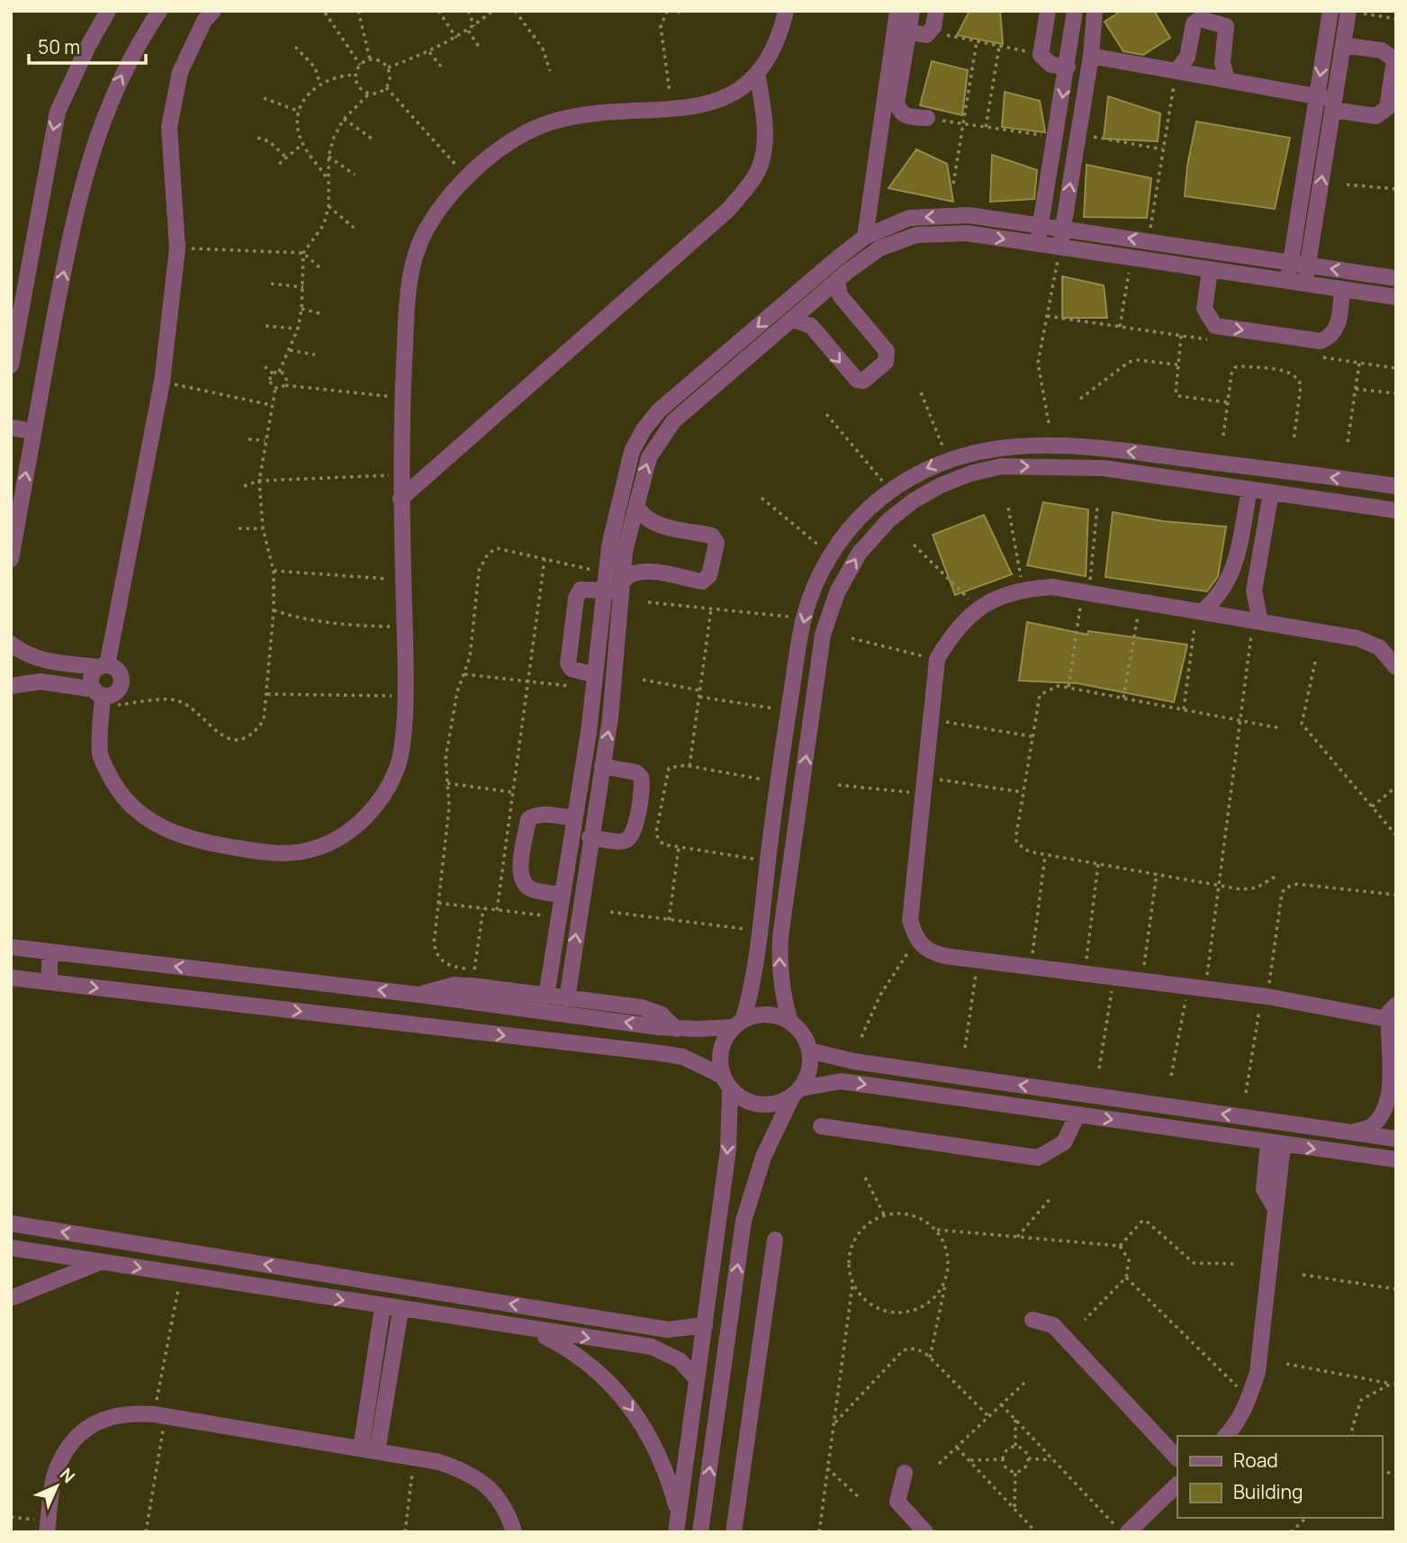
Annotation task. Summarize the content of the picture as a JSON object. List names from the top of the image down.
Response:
{
  "legend": ["Road", "Building"],
  "scale_bar": "50 m",
  "north": "top right"
}
